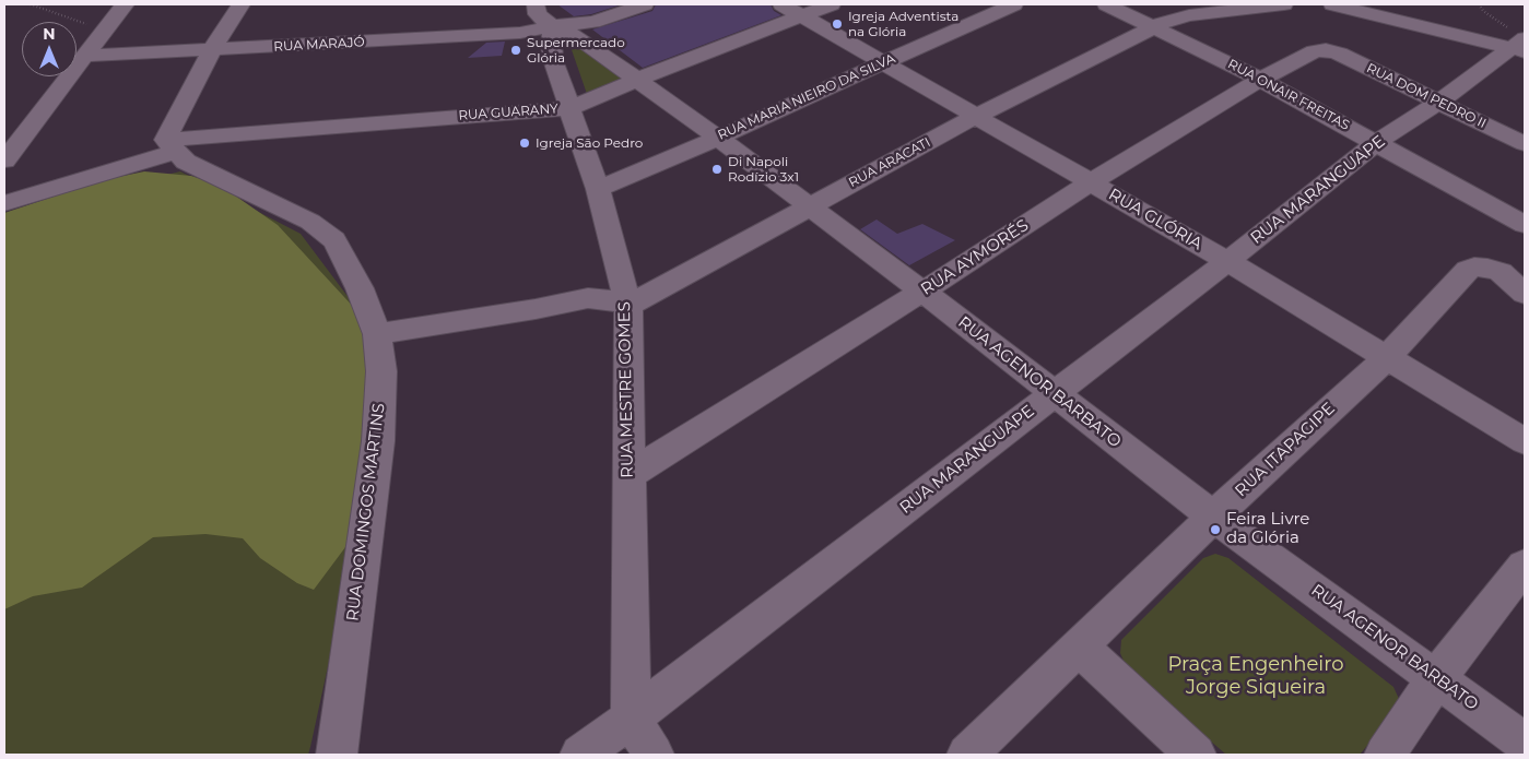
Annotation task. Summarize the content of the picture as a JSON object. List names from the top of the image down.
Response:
{
  "streets": {
    "street": [
      "RUA MARAJÓ",
      "RUA ONAIR FREITAS",
      "RUA DOM PEDRO II",
      "RUA MARIA NIEIRO DA SILVA",
      "RUA GUARANY",
      "RUA ARACATI",
      "RUA MARANGUAPE",
      "RUA GLÓRIA",
      "RUA AYMORÉS",
      "RUA AGENOR BARBATO",
      "RUA MESTRE GOMES",
      "RUA ITAPAGIPE",
      "RUA DOMINGOS MARTINS"
    ]
  },
  "crossings": [
    ["RUA MARAJÓ", "RUA AGENOR BARBATO"],
    ["RUA MARAJÓ", "RUA MESTRE GOMES"],
    ["RUA ONAIR FREITAS", "RUA ARACATI"],
    ["RUA ONAIR FREITAS", "RUA MARANGUAPE"],
    ["RUA ONAIR FREITAS", "RUA AYMORÉS"],
    ["RUA DOM PEDRO II", "RUA MARANGUAPE"],
    ["RUA DOM PEDRO II", "RUA AYMORÉS"],
    ["RUA MARIA NIEIRO DA SILVA", "RUA GLÓRIA"],
    ["RUA MARIA NIEIRO DA SILVA", "RUA AGENOR BARBATO"],
    ["RUA MARIA NIEIRO DA SILVA", "RUA MESTRE GOMES"],
    ["RUA GUARANY", "RUA GLÓRIA"],
    ["RUA GUARANY", "RUA AGENOR BARBATO"],
    ["RUA GUARANY", "RUA MESTRE GOMES"],
    ["RUA GUARANY", "RUA DOMINGOS MARTINS"],
    ["RUA ARACATI", "RUA GLÓRIA"],
    ["RUA ARACATI", "RUA AGENOR BARBATO"],
    ["RUA ARACATI", "RUA MESTRE GOMES"],
    ["RUA MARANGUAPE", "RUA GLÓRIA"],
    ["RUA MARANGUAPE", "RUA AGENOR BARBATO"],
    ["RUA MARANGUAPE", "RUA MESTRE GOMES"],
    ["RUA GLÓRIA", "RUA AYMORÉS"],
    ["RUA GLÓRIA", "RUA ITAPAGIPE"],
    ["RUA AYMORÉS", "RUA AGENOR BARBATO"],
    ["RUA AYMORÉS", "RUA MESTRE GOMES"],
    ["RUA AGENOR BARBATO", "RUA MESTRE GOMES"],
    ["RUA AGENOR BARBATO", "RUA ITAPAGIPE"]
  ],
  "parks": ["Praça Engenheiro Jorge Siqueira"],
  "places": [
    "Igreja Adventista na Glória",
    "Supermercado Glória",
    "Igreja São Pedro",
    "Di Napoli Rodízio 3x1",
    "Feira Livre da Glória"
  ],
  "north": "top"
}
